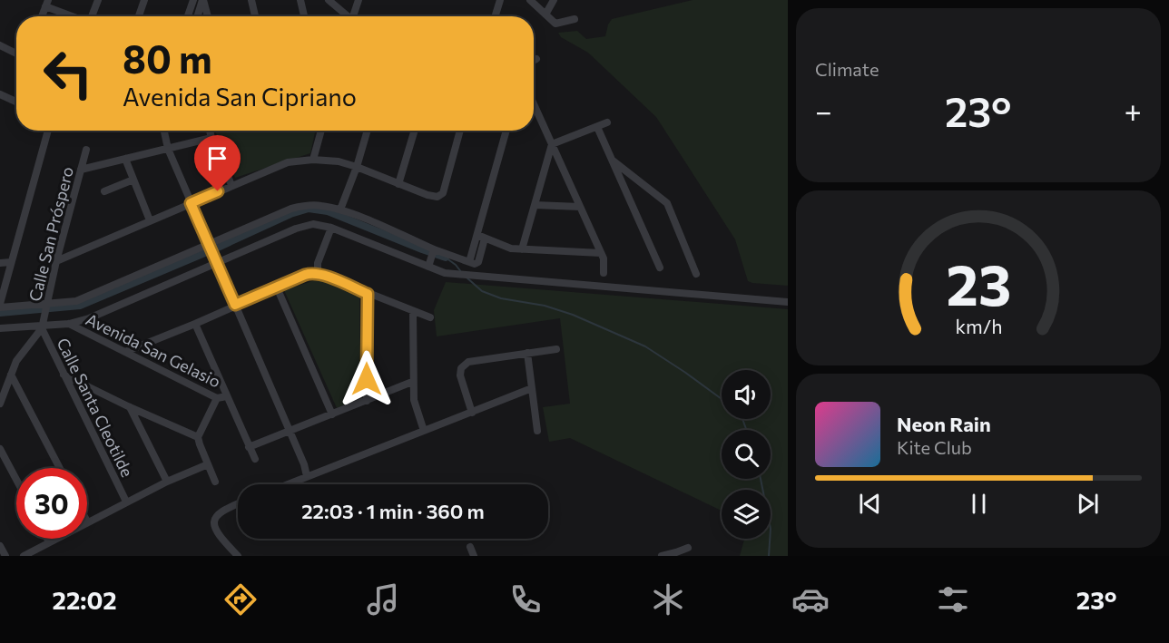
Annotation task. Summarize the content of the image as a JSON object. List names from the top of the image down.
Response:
{
  "streets": {
    "street": ["Calle San Próspero", "Avenida San Gelasio", "Calle Santa Cleotilde"]
  },
  "crossings": [
    ["Calle San Próspero", "Calle Santa Cleotilde"]
  ],
  "page": {
    "tile": "Climate",
    "turn": ["80 m", "Avenida San Cipriano"],
    "heat": ["−", "23°", "+"],
    "song": ["Neon Rain", "Kite Club"],
    "limit": "30",
    "trip": "22:03 · 1 min · 360 m",
    "tabs": ["22:02", "23°"],
    "gauge": ["23", "km/h"]
  }
}
